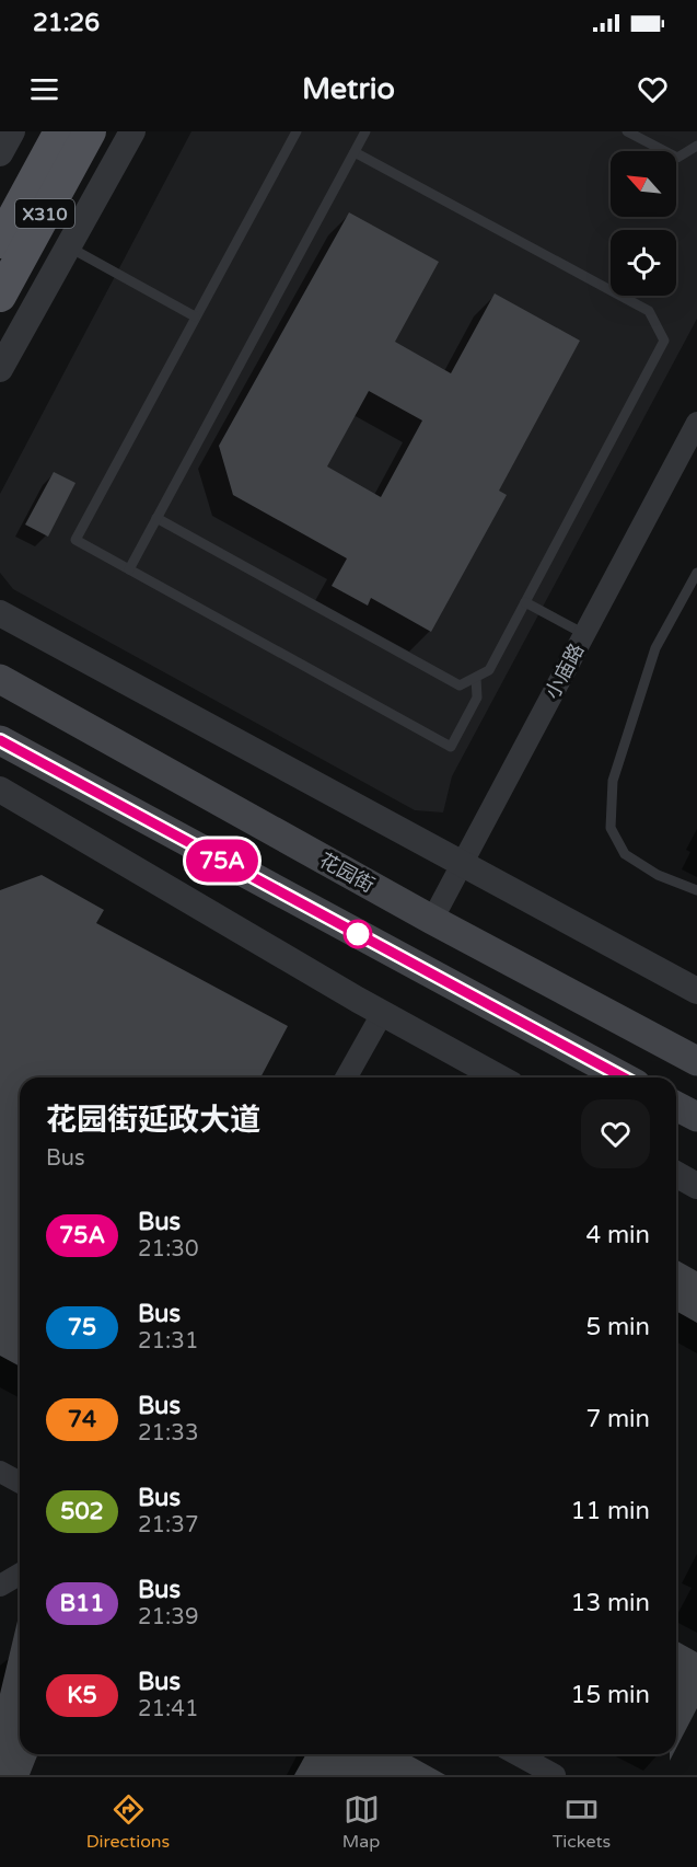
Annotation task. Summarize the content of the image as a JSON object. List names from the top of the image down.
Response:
{
  "streets": {
    "main road": ["X310", "花园街"],
    "street": ["小庙路"]
  },
  "crossings": [
    ["小庙路", "花园街"]
  ],
  "lines": ["bus line 75A"],
  "north": "top left",
  "page": {
    "status": "21:26",
    "header": "Metrio",
    "on_map": "75A",
    "heading": ["花园街延政大道", "Bus"],
    "list": [
      {
        "mark": "75A",
        "name": "Bus",
        "note": "21:30",
        "value": "4 min"
      },
      {
        "mark": "75",
        "name": "Bus",
        "note": "21:31",
        "value": "5 min"
      },
      {
        "mark": "74",
        "name": "Bus",
        "note": "21:33",
        "value": "7 min"
      },
      {
        "mark": "502",
        "name": "Bus",
        "note": "21:37",
        "value": "11 min"
      },
      {
        "mark": "B11",
        "name": "Bus",
        "note": "21:39",
        "value": "13 min"
      },
      {
        "mark": "K5",
        "name": "Bus",
        "note": "21:41",
        "value": "15 min"
      }
    ],
    "tabs": ["Directions", "Map", "Tickets"]
  }
}
